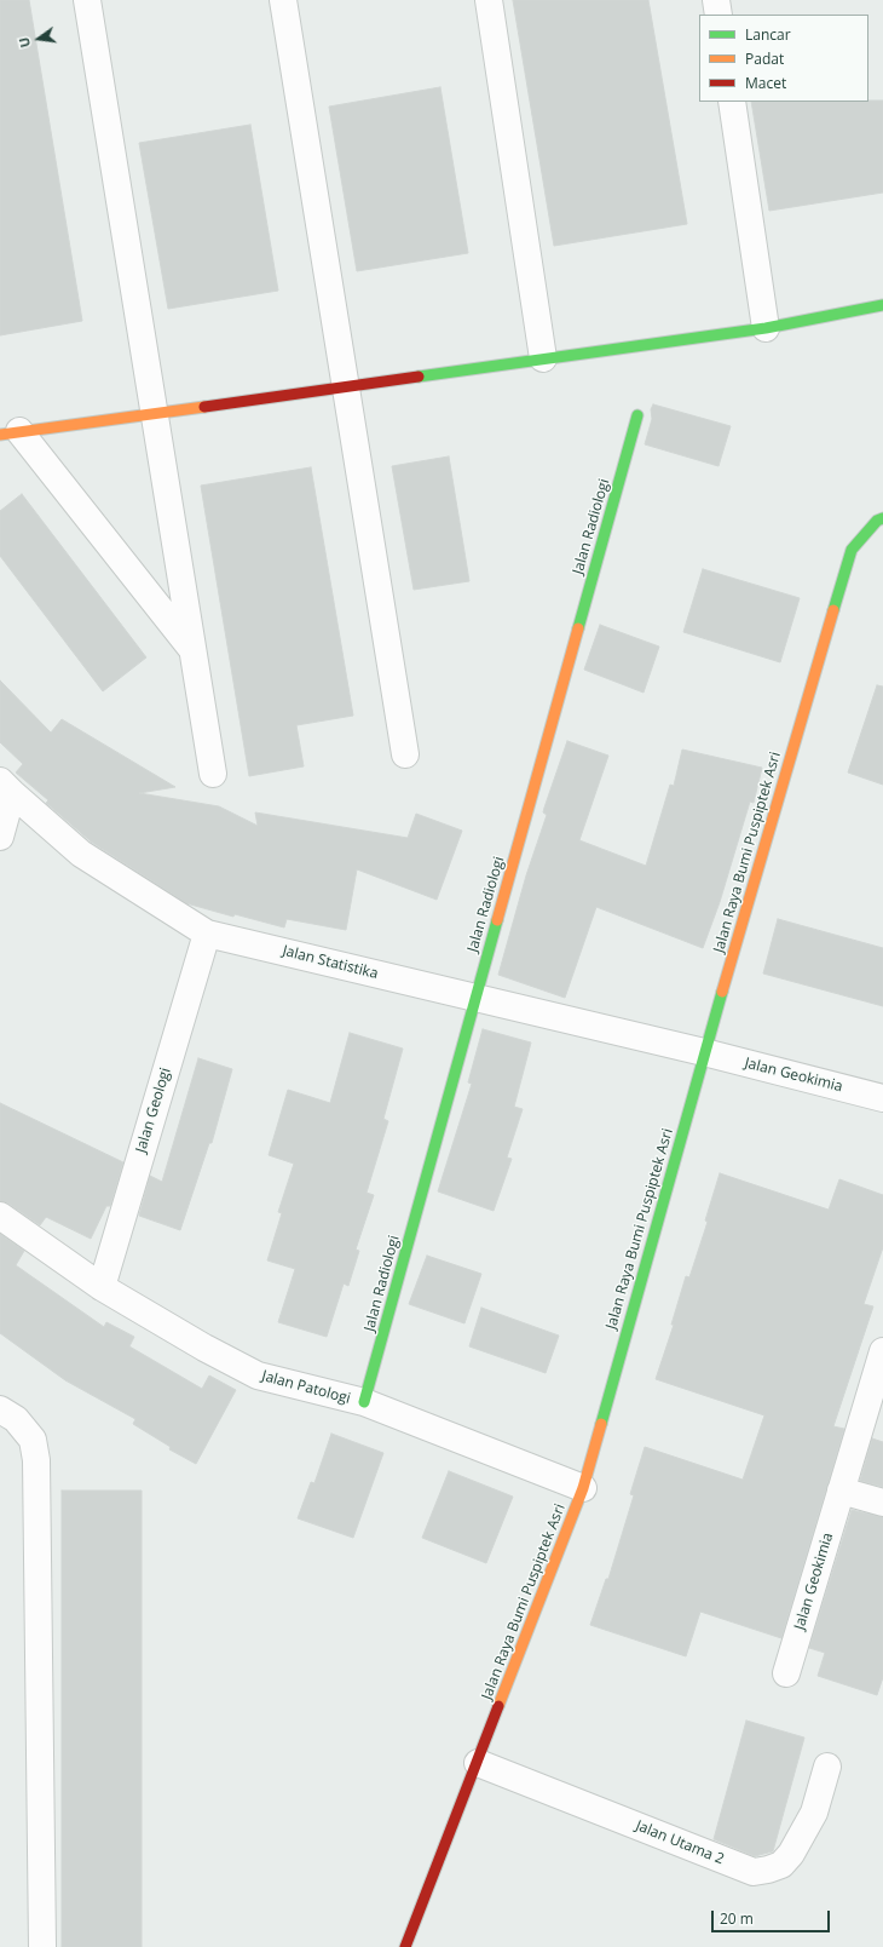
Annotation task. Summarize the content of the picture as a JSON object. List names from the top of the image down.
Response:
{
  "streets": {
    "street": [
      "Jalan Radiologi",
      "Jalan Raya Bumi Puspiptek Asri",
      "Jalan Statistika",
      "Jalan Geokimia",
      "Jalan Geologi",
      "Jalan Patologi",
      "Jalan Utama 2"
    ]
  },
  "crossings": [
    ["Jalan Radiologi", "Jalan Statistika"],
    ["Jalan Radiologi", "Jalan Patologi"],
    ["Jalan Raya Bumi Puspiptek Asri", "Jalan Statistika"],
    ["Jalan Raya Bumi Puspiptek Asri", "Jalan Geokimia"],
    ["Jalan Raya Bumi Puspiptek Asri", "Jalan Patologi"],
    ["Jalan Raya Bumi Puspiptek Asri", "Jalan Utama 2"],
    ["Jalan Statistika", "Jalan Geokimia"],
    ["Jalan Statistika", "Jalan Geologi"],
    ["Jalan Geologi", "Jalan Patologi"]
  ],
  "legend": ["Lancar", "Padat", "Macet"],
  "scale_bar": "20 m",
  "north": "left"
}
